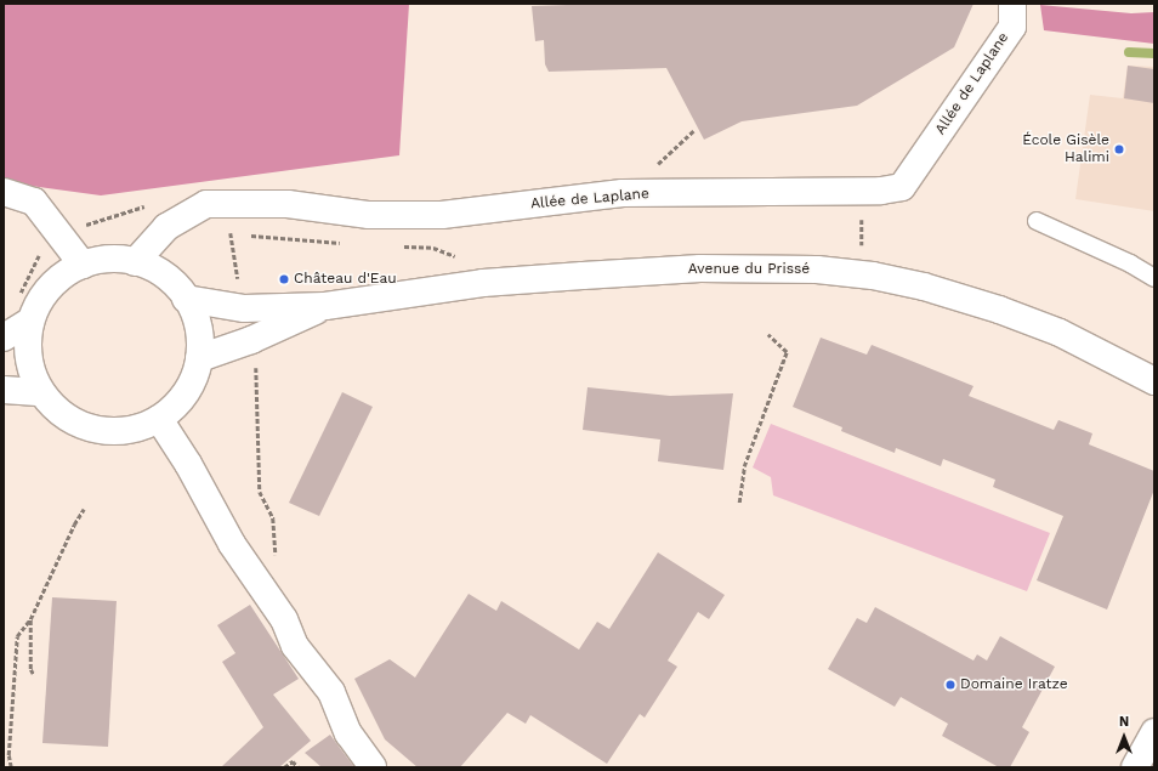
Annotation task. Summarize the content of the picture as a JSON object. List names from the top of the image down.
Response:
{
  "streets": {
    "main road": ["Allée de Laplane", "Avenue du Prissé"]
  },
  "crossings": [
    ["Allée de Laplane", "Avenue du Prissé"]
  ],
  "places": ["École Gisèle Halimi", "Château d'Eau", "Domaine Iratze"],
  "north": "top"
}
